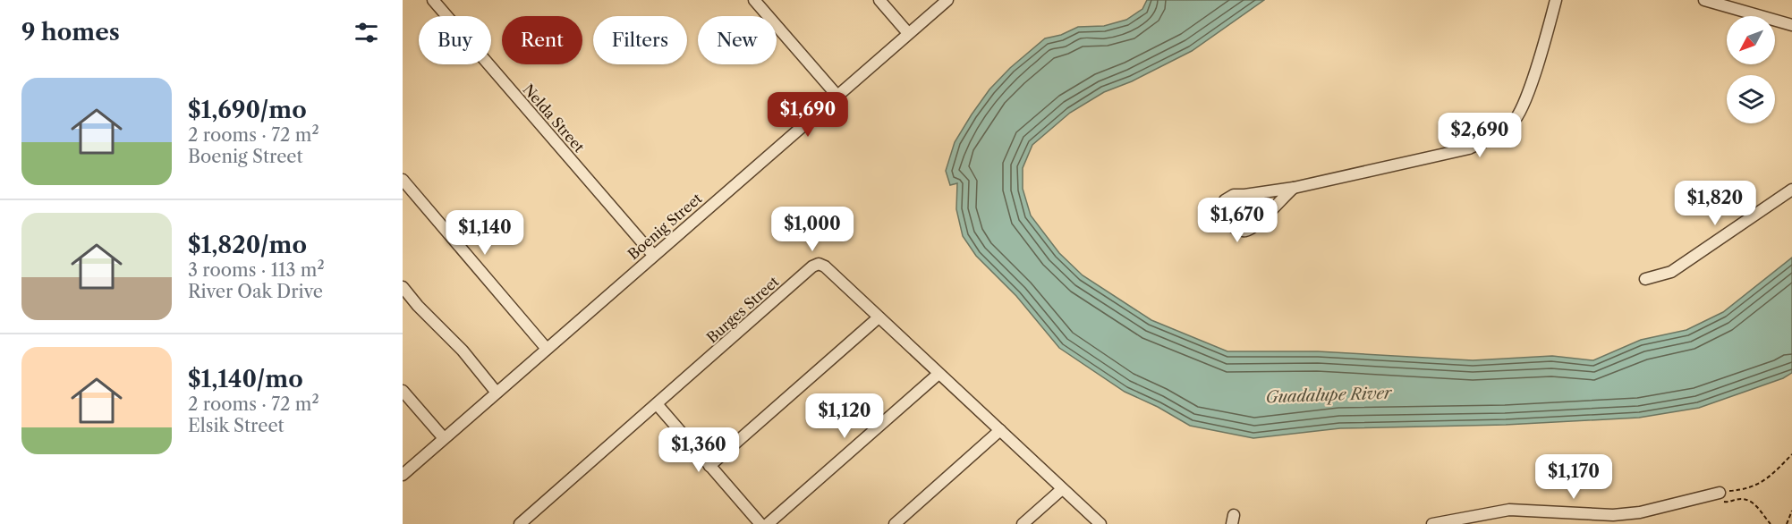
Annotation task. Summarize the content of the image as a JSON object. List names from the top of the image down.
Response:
{
  "streets": {
    "street": ["Nelda Street", "Boenig Street", "Burges Street"]
  },
  "crossings": [
    ["Nelda Street", "Boenig Street"]
  ],
  "water": ["Guadalupe River"],
  "north": "bottom left",
  "page": {
    "heading": "9 homes",
    "chip": [
      "Buy",
      "Rent",
      "Filters",
      "New"
    ],
    "list": [
      {
        "name": "$1,690/mo",
        "note": "2 rooms · 72 m² · Boenig Street"
      },
      {
        "name": "$1,820/mo",
        "note": "3 rooms · 113 m² · River Oak Drive"
      },
      {
        "name": "$1,140/mo",
        "note": "2 rooms · 72 m² · Elsik Street"
      }
    ],
    "price": [
      "$1,690",
      "$2,690",
      "$1,820",
      "$1,670",
      "$1,000",
      "$1,140",
      "$1,120",
      "$1,360",
      "$1,170"
    ]
  }
}
